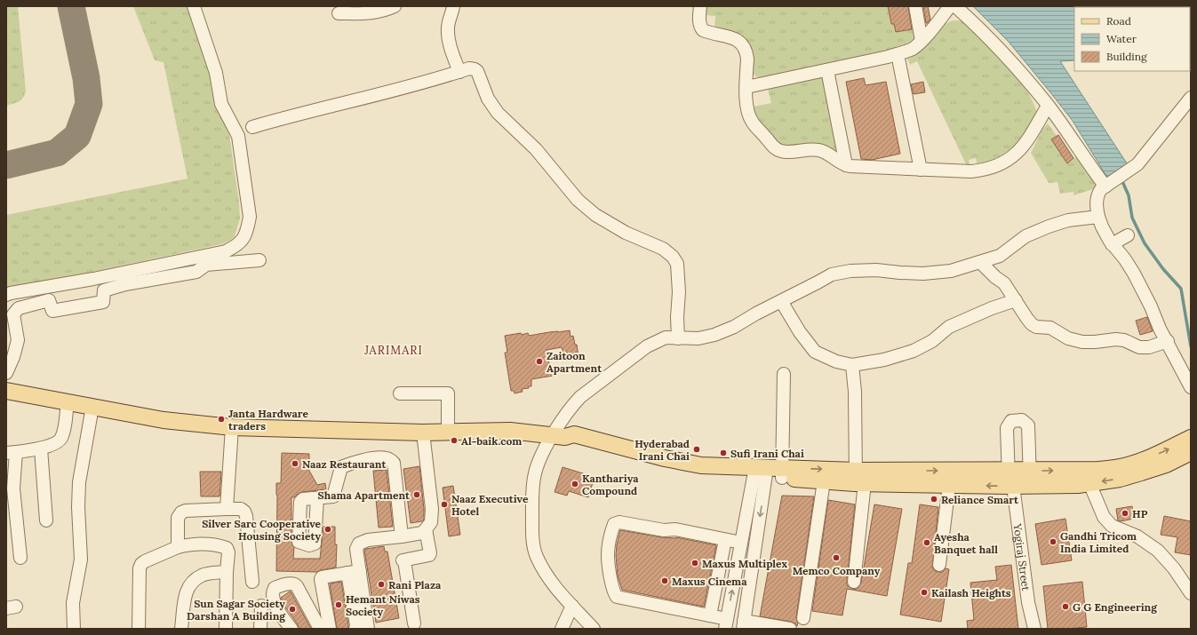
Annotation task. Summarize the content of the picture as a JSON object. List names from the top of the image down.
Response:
{
  "streets": {
    "street": ["Yogiraj Street"]
  },
  "districts": ["JARIMARI"],
  "places": [
    "Zaitoon Apartment",
    "Janta Hardware traders",
    "Al-baik.com",
    "Hyderabad Irani Chai",
    "Sufi Irani Chai",
    "Naaz Restaurant",
    "Kanthariya Compound",
    "Shama Apartment",
    "Reliance Smart",
    "Naaz Executive Hotel",
    "HP",
    "Silver Sarc Cooperative Housing Society",
    "Gandhi Tricom India Limited",
    "Ayesha Banquet hall",
    "Memco Company",
    "Maxus Multiplex",
    "Maxus Cinema",
    "Rani Plaza",
    "Kailash Heights",
    "Hemant Niwas Society",
    "G G Engineering",
    "Sun Sagar Society Darshan A Building"
  ],
  "legend": ["Road", "Water", "Building"]
}
